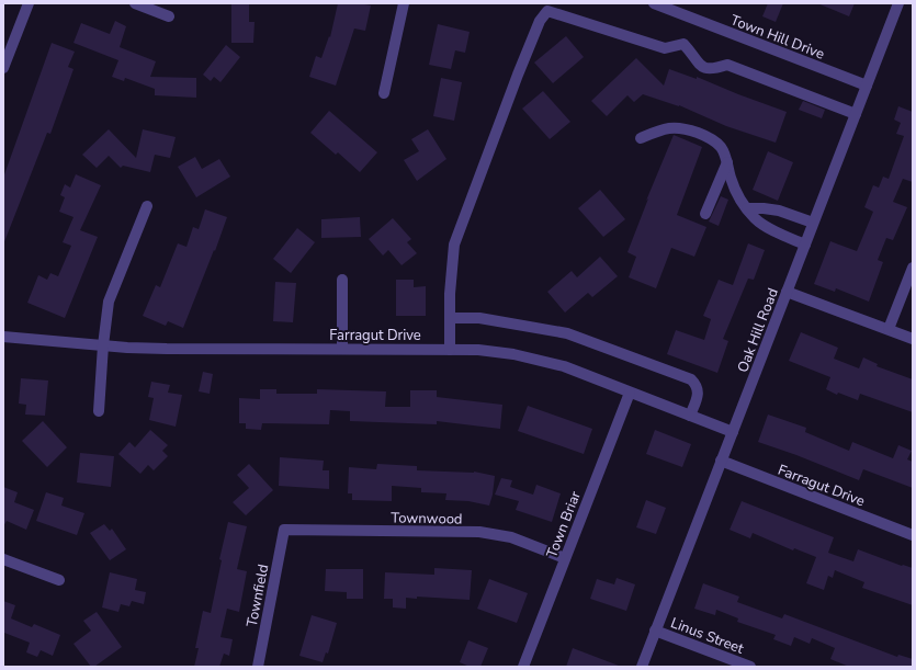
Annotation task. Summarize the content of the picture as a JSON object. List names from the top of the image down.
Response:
{
  "streets": {
    "street": [
      "Town Hill Drive",
      "Oak Hill Road",
      "Farragut Drive",
      "Townwood",
      "Town Briar",
      "Townfield",
      "Linus Street"
    ]
  },
  "crossings": [
    ["Town Hill Drive", "Oak Hill Road"],
    ["Oak Hill Road", "Farragut Drive"],
    ["Oak Hill Road", "Linus Street"],
    ["Farragut Drive", "Town Briar"],
    ["Townwood", "Town Briar"],
    ["Townwood", "Townfield"]
  ]
}
